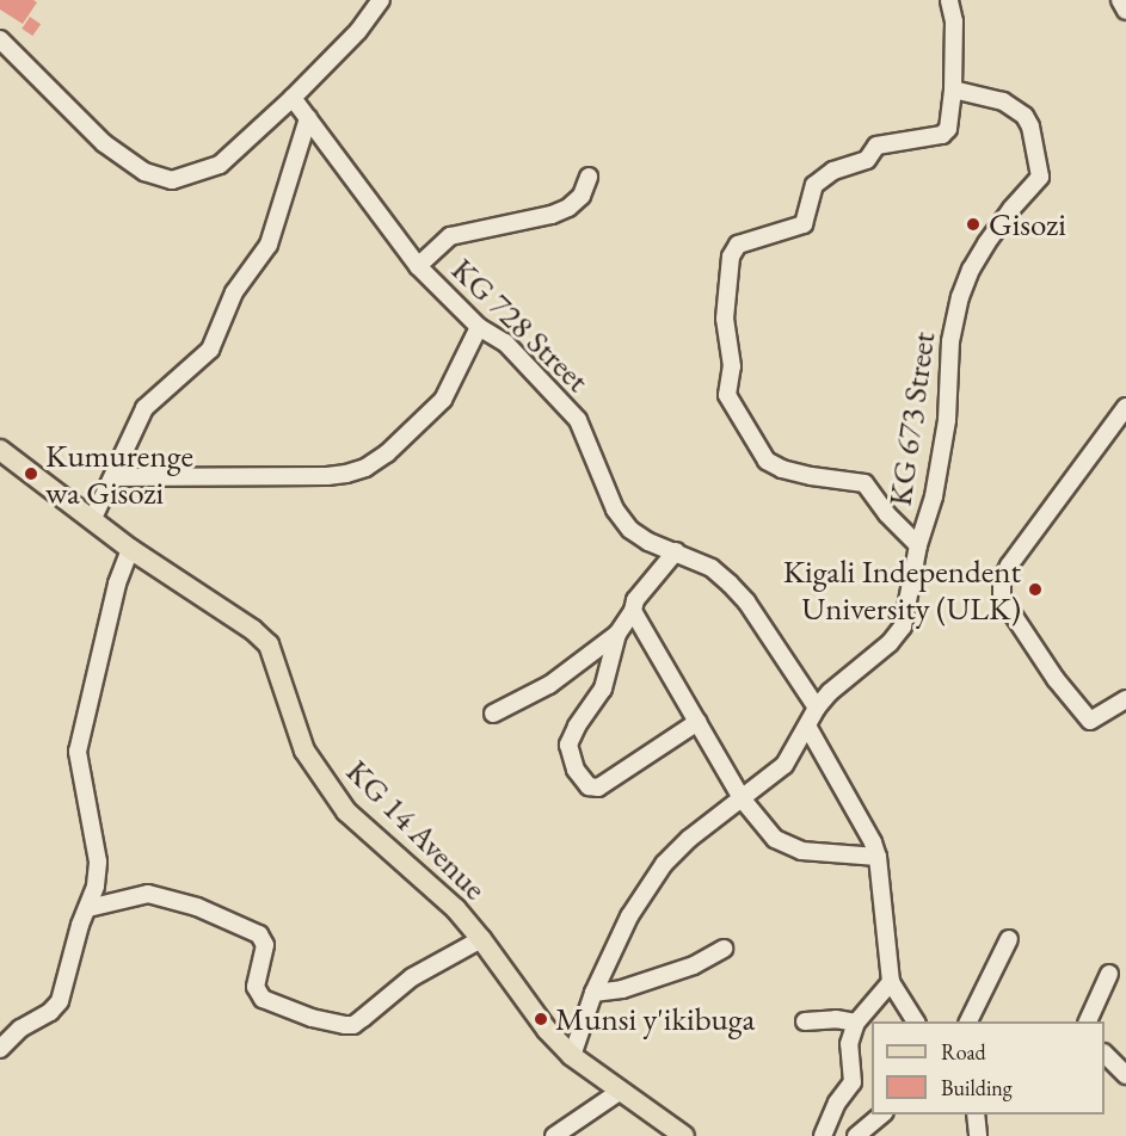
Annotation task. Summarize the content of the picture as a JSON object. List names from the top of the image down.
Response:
{
  "streets": {
    "main road": ["KG 14 Avenue"],
    "street": ["KG 728 Street", "KG 673 Street"]
  },
  "crossings": [
    ["KG 728 Street", "KG 673 Street"],
    ["KG 673 Street", "KG 14 Avenue"]
  ],
  "places": [
    "Gisozi",
    "Kumurenge wa Gisozi",
    "Kigali Independent University (ULK)",
    "Munsi y'ikibuga"
  ],
  "legend": ["Road", "Building"]
}
